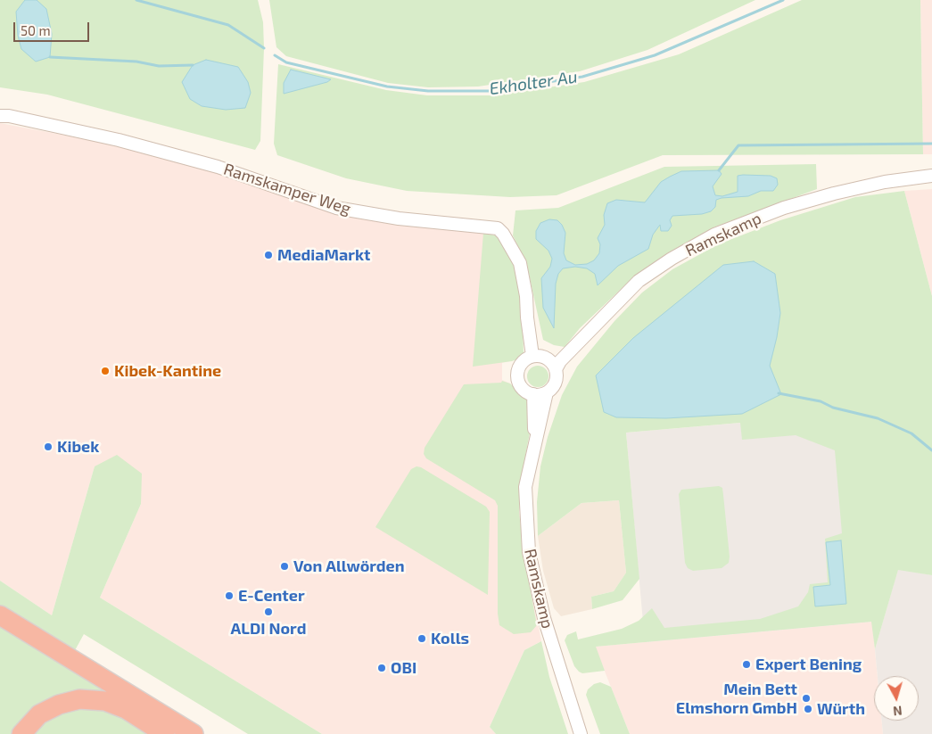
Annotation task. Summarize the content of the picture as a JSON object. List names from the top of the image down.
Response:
{
  "streets": {
    "street": ["Ramskamper Weg", "Ramskamp"]
  },
  "crossings": [
    ["Ramskamper Weg", "Ramskamp"]
  ],
  "water": ["Ekholter Au"],
  "places": [
    "MediaMarkt",
    "Kibek-Kantine",
    "Kibek",
    "Von Allwörden",
    "E-Center",
    "ALDI Nord",
    "Kolls",
    "Expert Bening",
    "OBI",
    "Mein Bett Elmshorn GmbH",
    "Würth"
  ],
  "scale_bar": "50 m",
  "north": "bottom"
}
